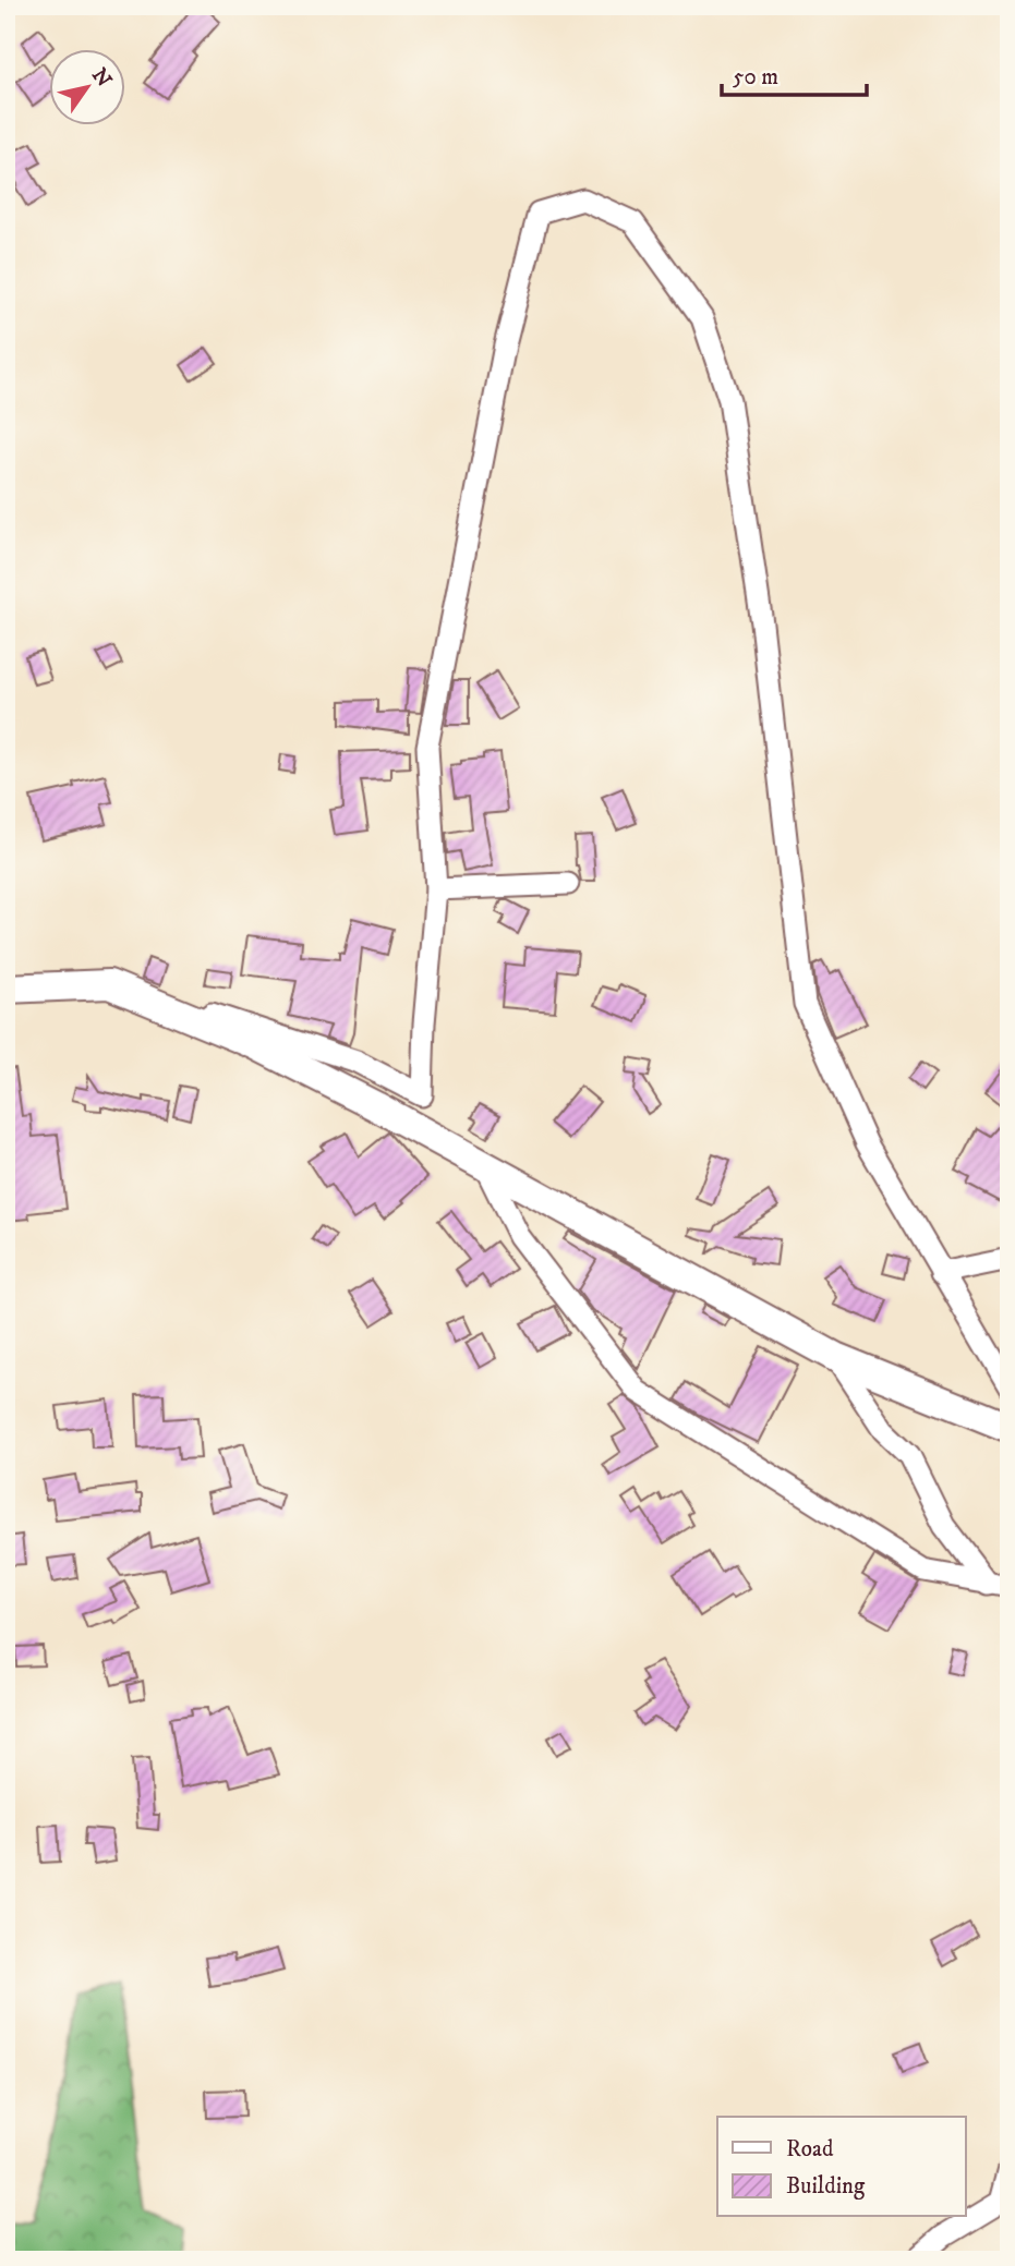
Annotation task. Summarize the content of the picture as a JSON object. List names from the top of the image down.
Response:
{
  "legend": ["Road", "Building"],
  "scale_bar": "50 m",
  "north": "top right"
}
